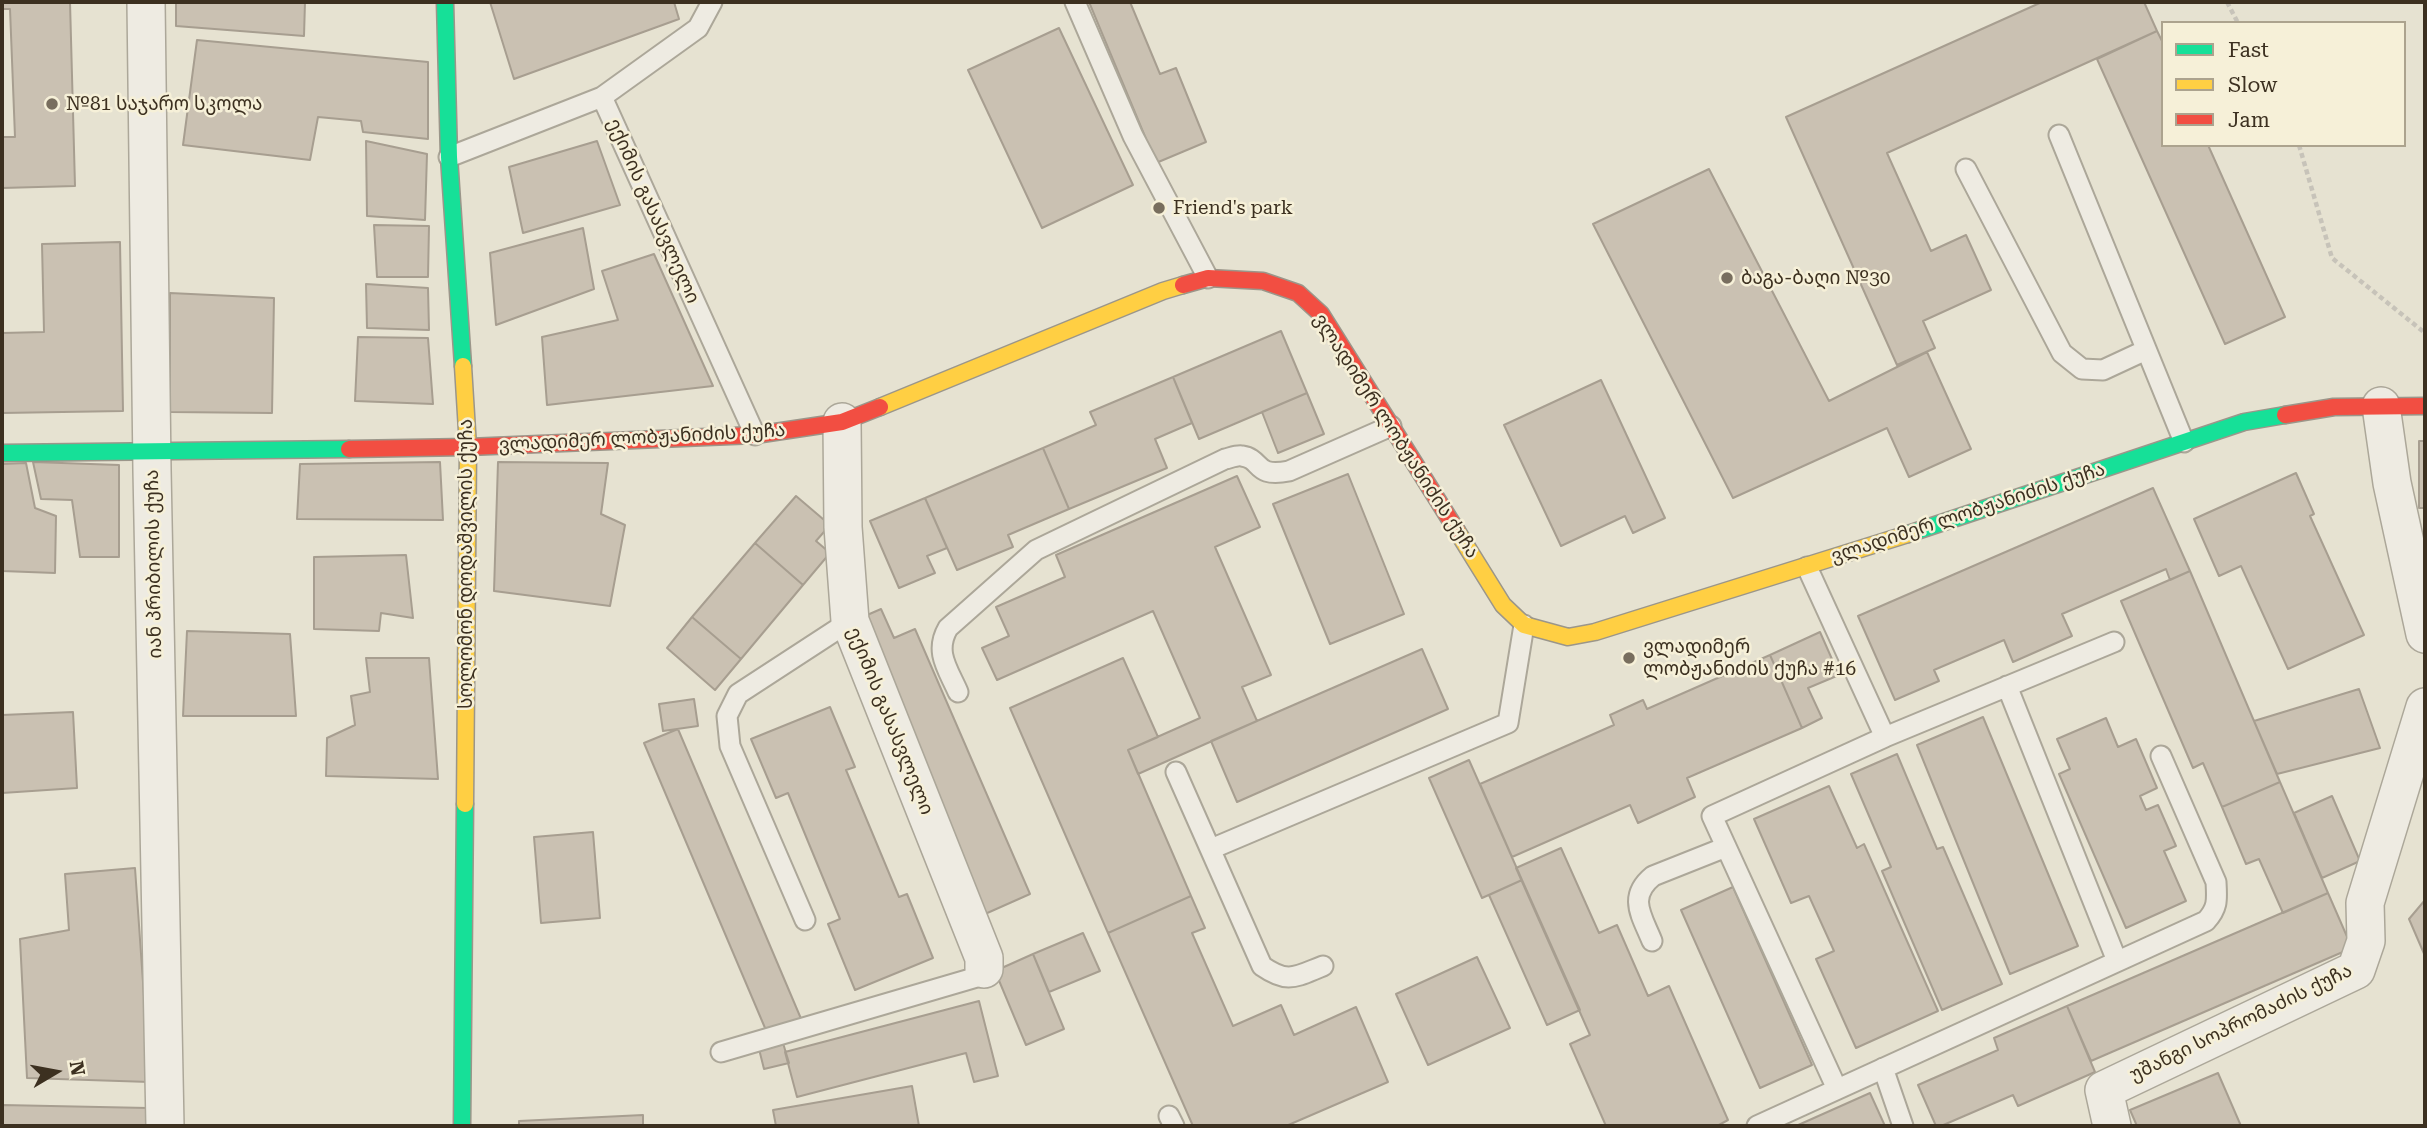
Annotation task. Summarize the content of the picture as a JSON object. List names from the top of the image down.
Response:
{
  "streets": {
    "street": [
      "ექიმის გასასვლელი",
      "ვლადიმერ ლობჟანიძის ქუჩა",
      "იან პრიბილის ქუჩა",
      "სოლომონ დოდაშვილის ქუჩა",
      "უშანგი სოპრომაძის ქუჩა"
    ]
  },
  "crossings": [
    ["ექიმის გასასვლელი", "ვლადიმერ ლობჟანიძის ქუჩა"],
    ["ექიმის გასასვლელი", "სოლომონ დოდაშვილის ქუჩა"],
    ["ვლადიმერ ლობჟანიძის ქუჩა", "იან პრიბილის ქუჩა"],
    ["ვლადიმერ ლობჟანიძის ქუჩა", "სოლომონ დოდაშვილის ქუჩა"]
  ],
  "places": [
    "№81 საჯარო სკოლა",
    "Friend's park",
    "ბაგა-ბაღი №30",
    "ვლადიმერ ლობჟანიძის ქუჩა #16"
  ],
  "legend": ["Fast", "Slow", "Jam"],
  "north": "right"
}
